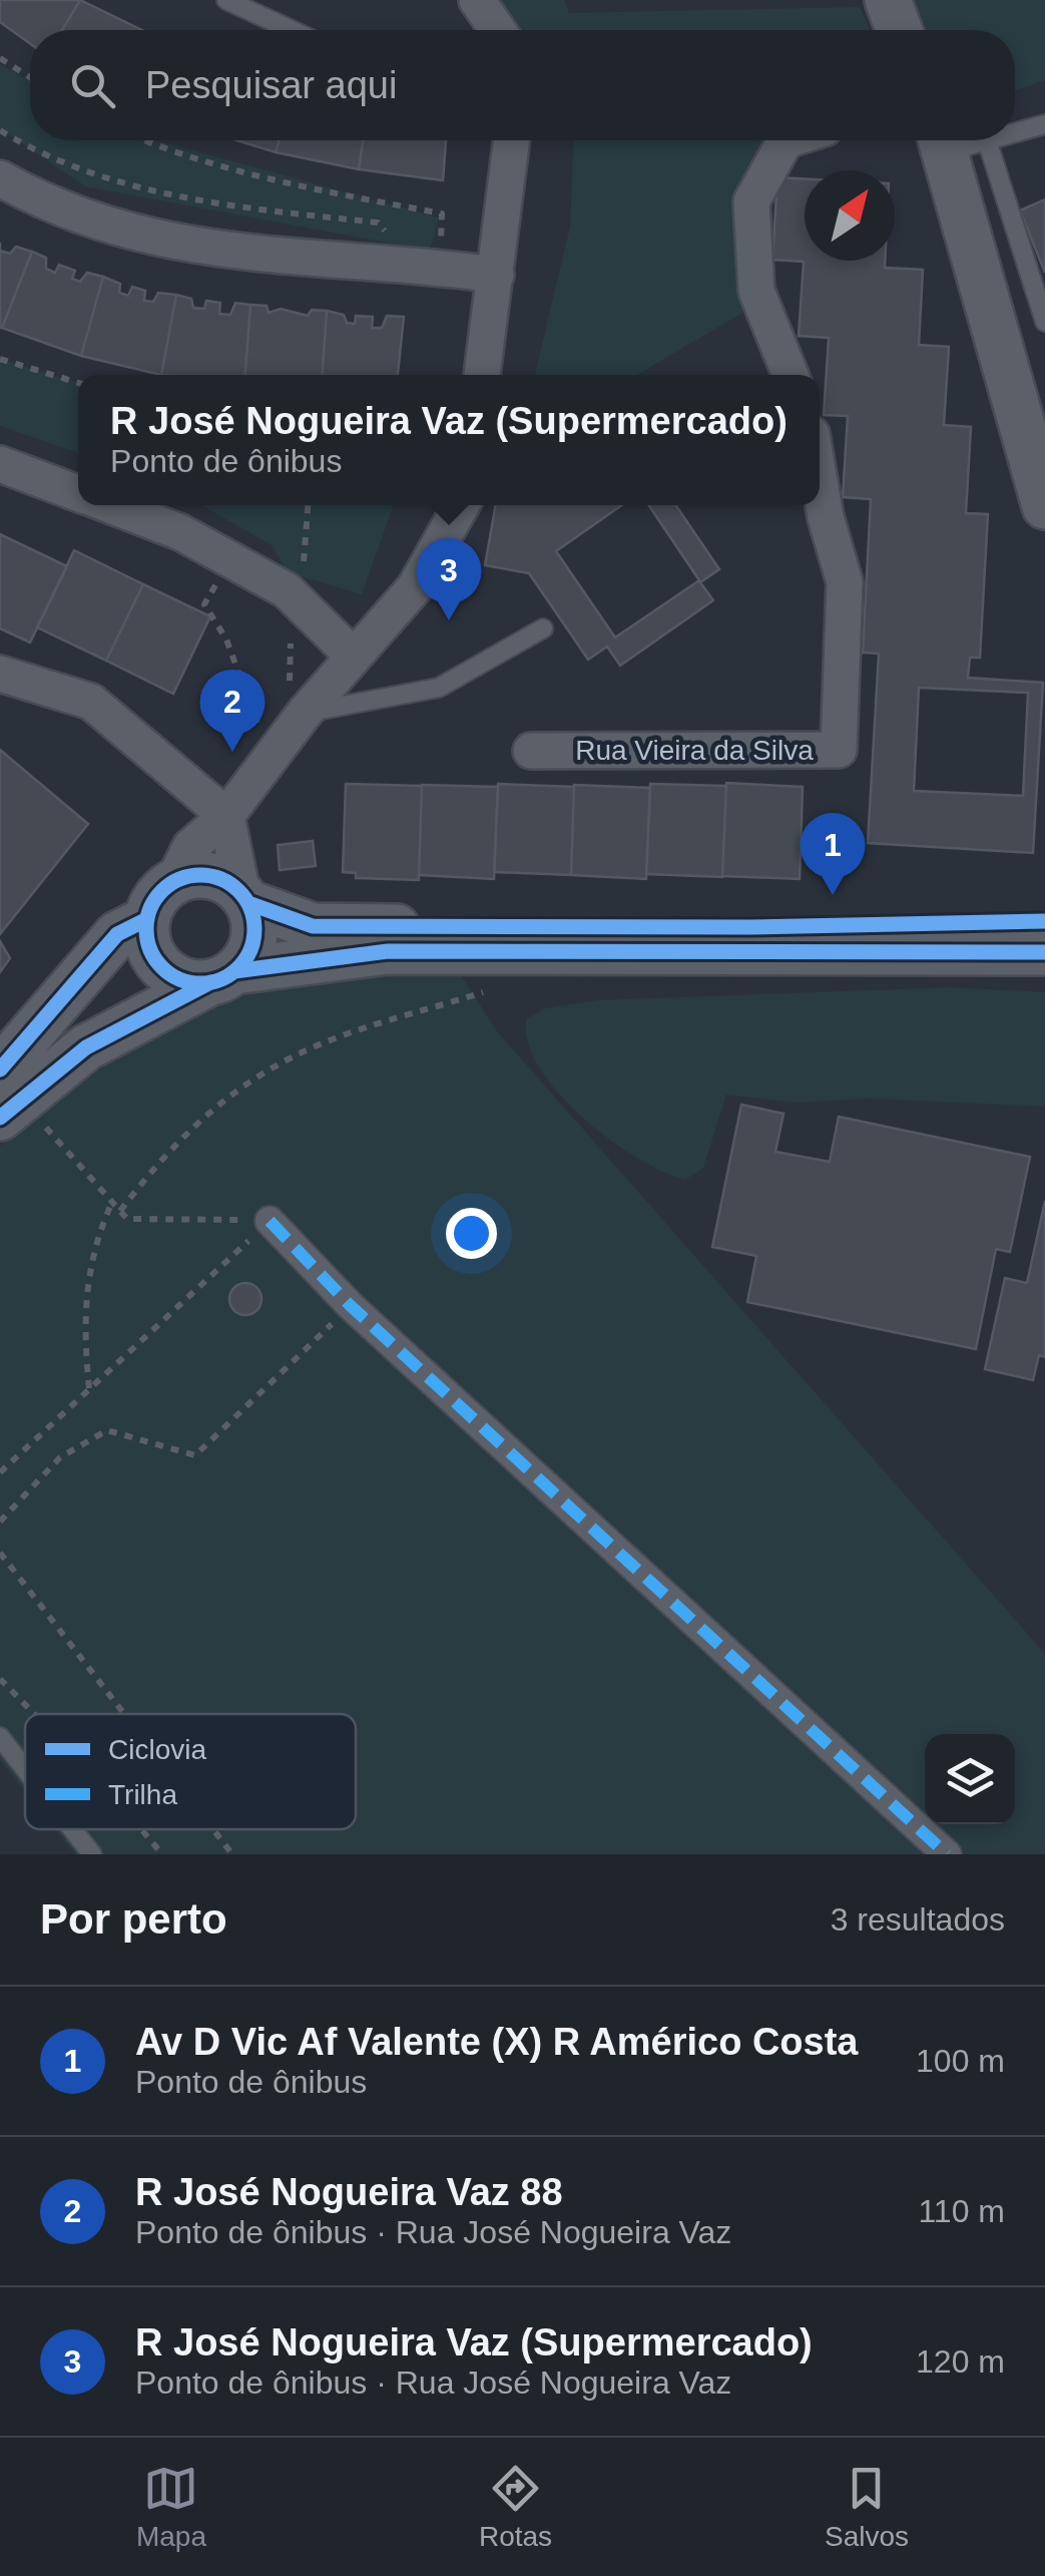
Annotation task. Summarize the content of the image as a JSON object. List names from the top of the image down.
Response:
{
  "streets": {
    "street": ["Rua Vieira da Silva"]
  },
  "legend": ["Ciclovia", "Trilha"],
  "north": "top right",
  "page": {
    "search": "Pesquisar aqui",
    "popup": ["R José Nogueira Vaz (Supermercado)", "Ponto de ônibus"],
    "pins": ["3", "2", "1"],
    "heading": ["Por perto", "3 resultados"],
    "list": [
      {
        "mark": "1",
        "name": "Av D Vic Af Valente (X) R Américo Costa",
        "note": "Ponto de ônibus",
        "value": "100 m"
      },
      {
        "mark": "2",
        "name": "R José Nogueira Vaz 88",
        "note": "Ponto de ônibus · Rua José Nogueira Vaz",
        "value": "110 m"
      },
      {
        "mark": "3",
        "name": "R José Nogueira Vaz (Supermercado)",
        "note": "Ponto de ônibus · Rua José Nogueira Vaz",
        "value": "120 m"
      }
    ],
    "nav": ["Mapa", "Rotas", "Salvos"]
  }
}
